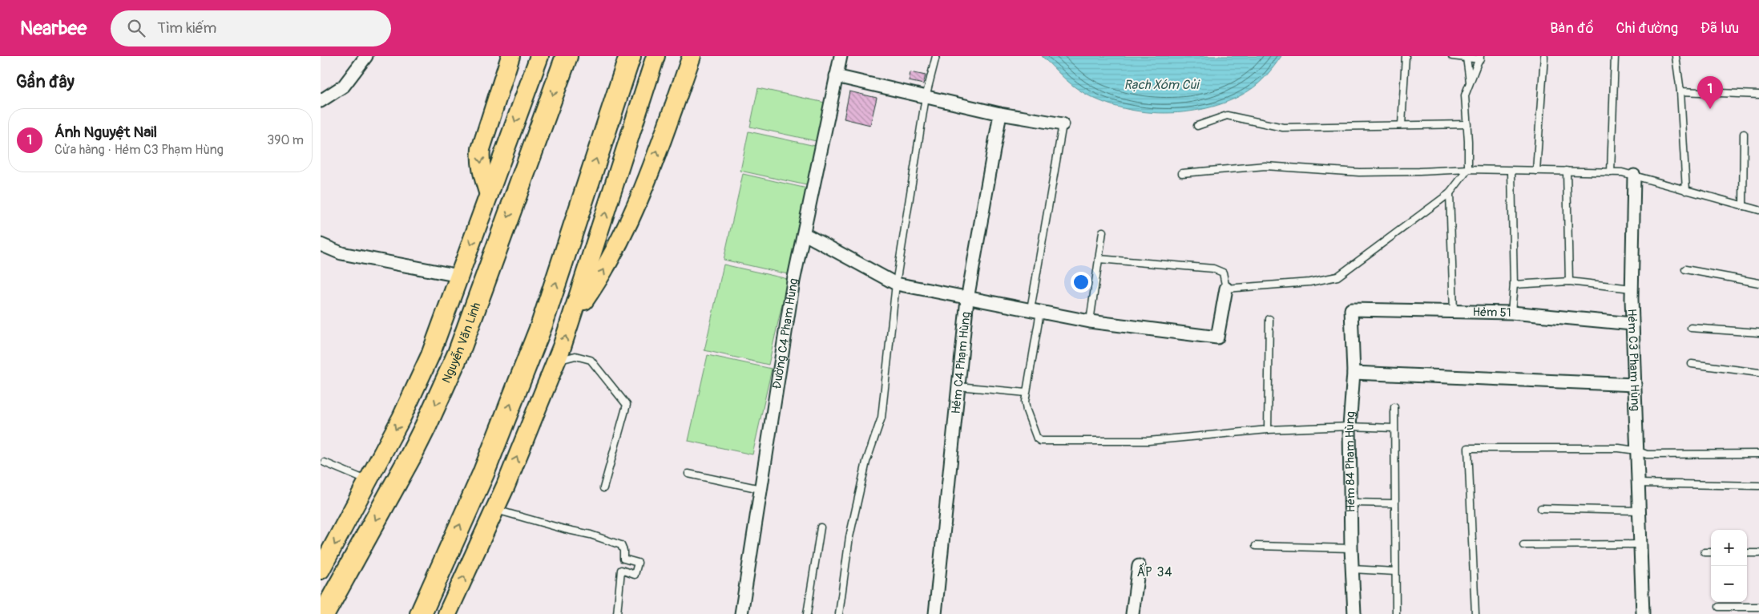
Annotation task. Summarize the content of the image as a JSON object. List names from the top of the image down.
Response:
{
  "streets": {
    "highway": ["Nguyễn Văn Linh"],
    "street": [
      "Hẻm 51",
      "Đường C4 Phạm Hủng",
      "Hẻm C3 Phạm Hùng",
      "Hẻm C4 Phạm Hùng",
      "Hẻm 84 Phạm Hùng"
    ]
  },
  "crossings": [
    ["Hẻm 51", "Hẻm C3 Phạm Hùng"],
    ["Hẻm 51", "Hẻm 84 Phạm Hùng"]
  ],
  "districts": ["ẤP 34"],
  "water": ["Rạch Xóm Củi"],
  "page": {
    "header": "Nearbee",
    "search": "Tìm kiếm",
    "nav": ["Bản đồ", "Chỉ đường", "Đã lưu"],
    "heading": "Gần đây",
    "pins": "1",
    "list": [
      {
        "mark": "1",
        "name": "Ánh Nguyệt Nail",
        "note": "Cửa hàng · Hẻm C3 Phạm Hùng",
        "value": "390 m"
      }
    ],
    "map_buttons": ["+", "−"]
  }
}
